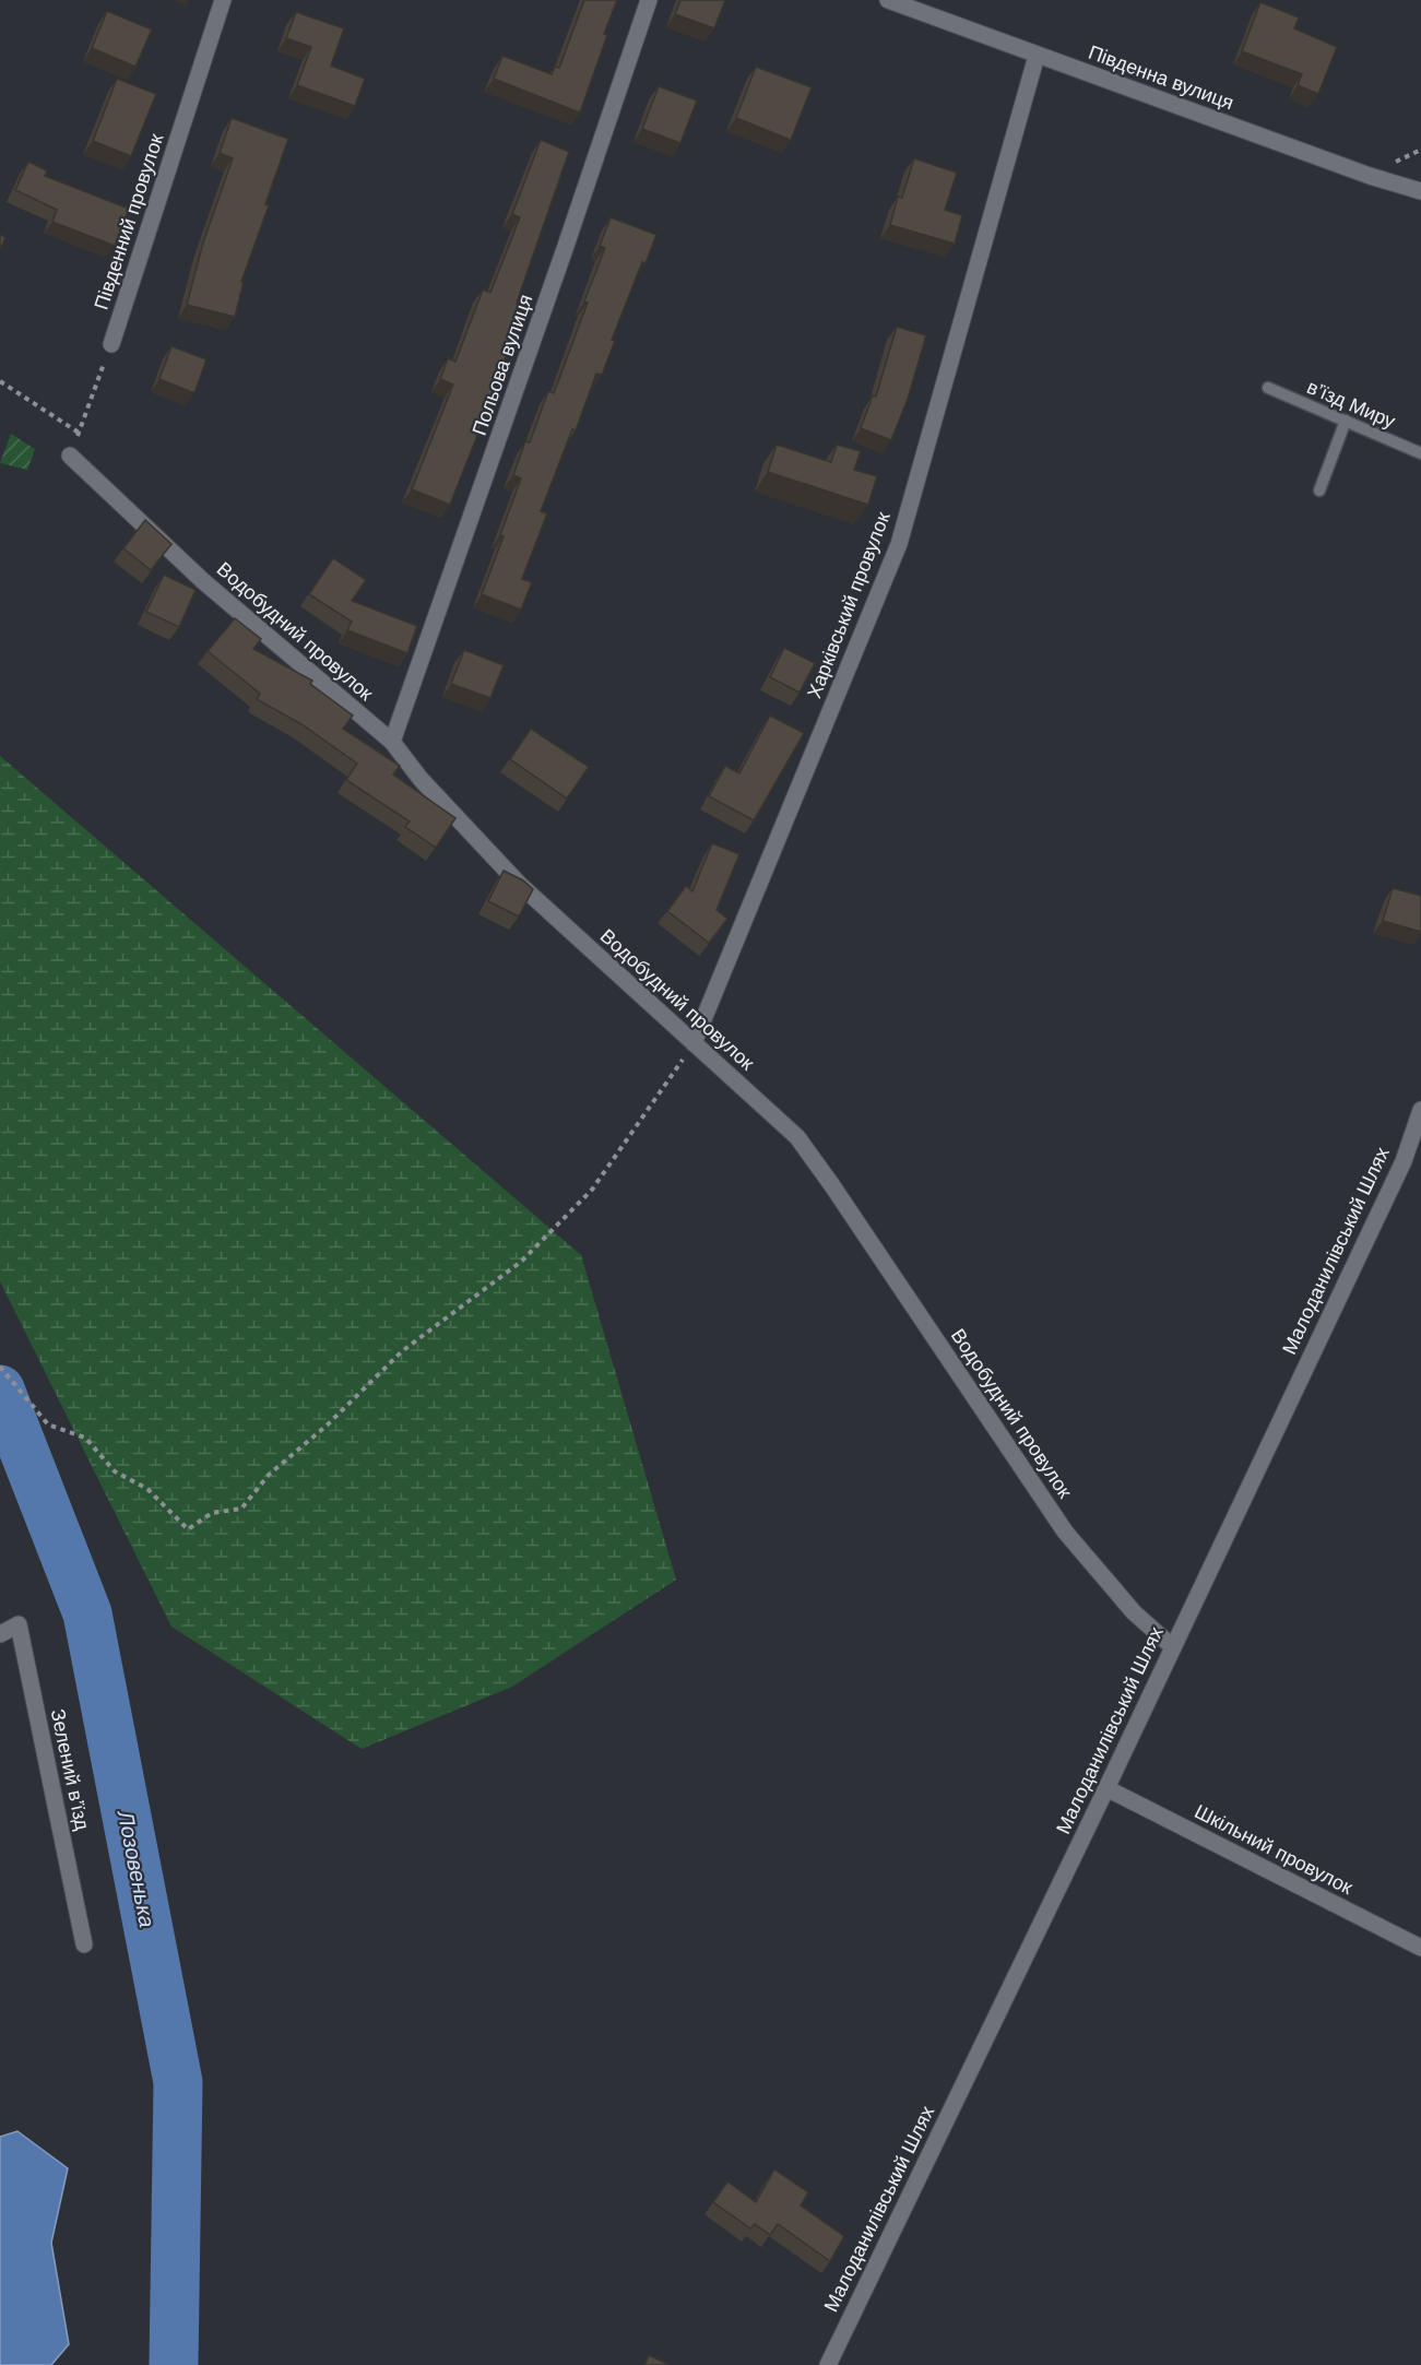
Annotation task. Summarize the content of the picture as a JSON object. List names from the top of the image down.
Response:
{
  "streets": {
    "street": [
      "Південна вулиця",
      "Південний провулок",
      "Польова вулиця",
      "Харківський провулок",
      "Водобудний провулок",
      "Малоданилівський Шлях",
      "Зелений в’їзд",
      "Шкільний провулок"
    ],
    "lane": ["в’їзд Миру"]
  },
  "crossings": [
    ["Південна вулиця", "Харківський провулок"],
    ["Польова вулиця", "Водобудний провулок"],
    ["Харківський провулок", "Водобудний провулок"],
    ["Водобудний провулок", "Малоданилівський Шлях"],
    ["Малоданилівський Шлях", "Шкільний провулок"]
  ],
  "water": ["Лозовенька"]
}
